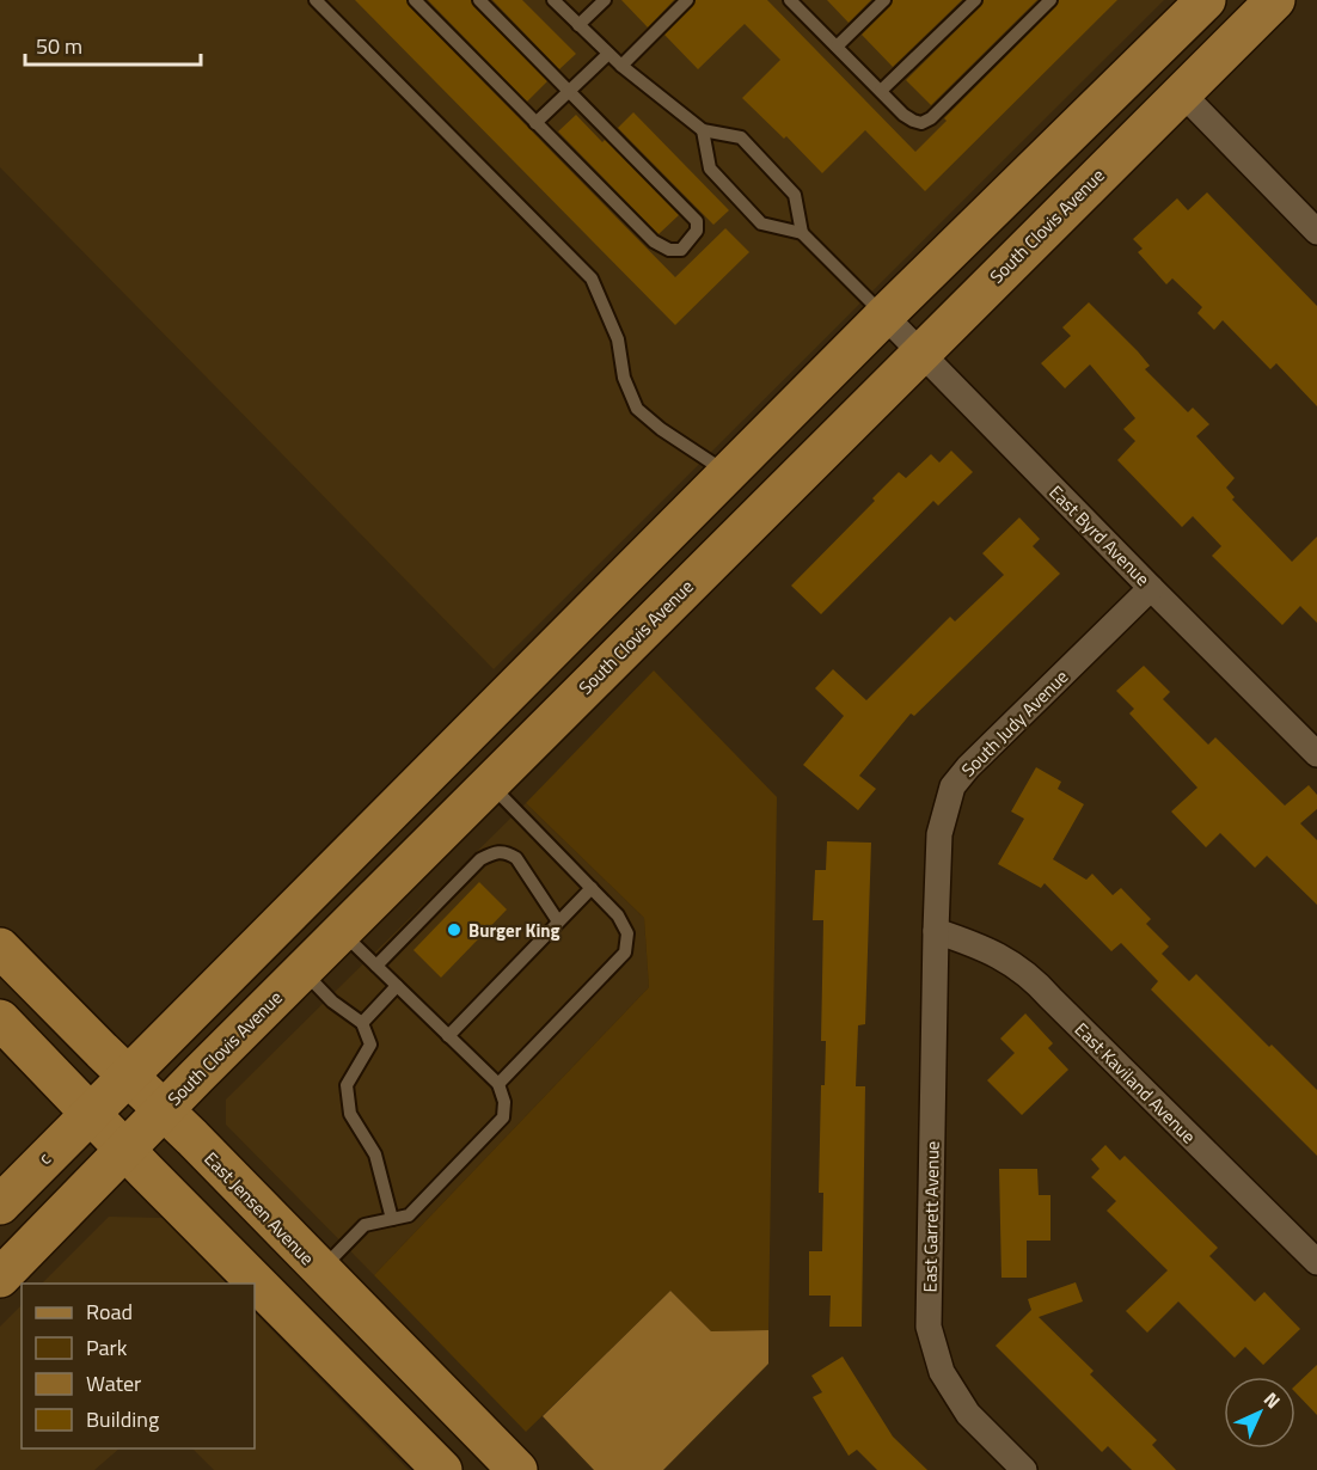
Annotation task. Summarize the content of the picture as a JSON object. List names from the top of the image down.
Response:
{
  "streets": {
    "main road": ["South Clovis Avenue", "c", "East Jensen Avenue"],
    "street": [
      "East Byrd Avenue",
      "South Judy Avenue",
      "East Kaviland Avenue",
      "East Garrett Avenue"
    ]
  },
  "crossings": [
    ["South Clovis Avenue", "East Byrd Avenue"],
    ["South Clovis Avenue", "East Jensen Avenue"],
    ["East Byrd Avenue", "South Judy Avenue"],
    ["South Judy Avenue", "East Kaviland Avenue"],
    ["South Judy Avenue", "East Garrett Avenue"],
    ["East Kaviland Avenue", "East Garrett Avenue"]
  ],
  "places": ["Burger King"],
  "legend": [
    "Road",
    "Park",
    "Water",
    "Building"
  ],
  "scale_bar": "50 m",
  "north": "top right"
}
